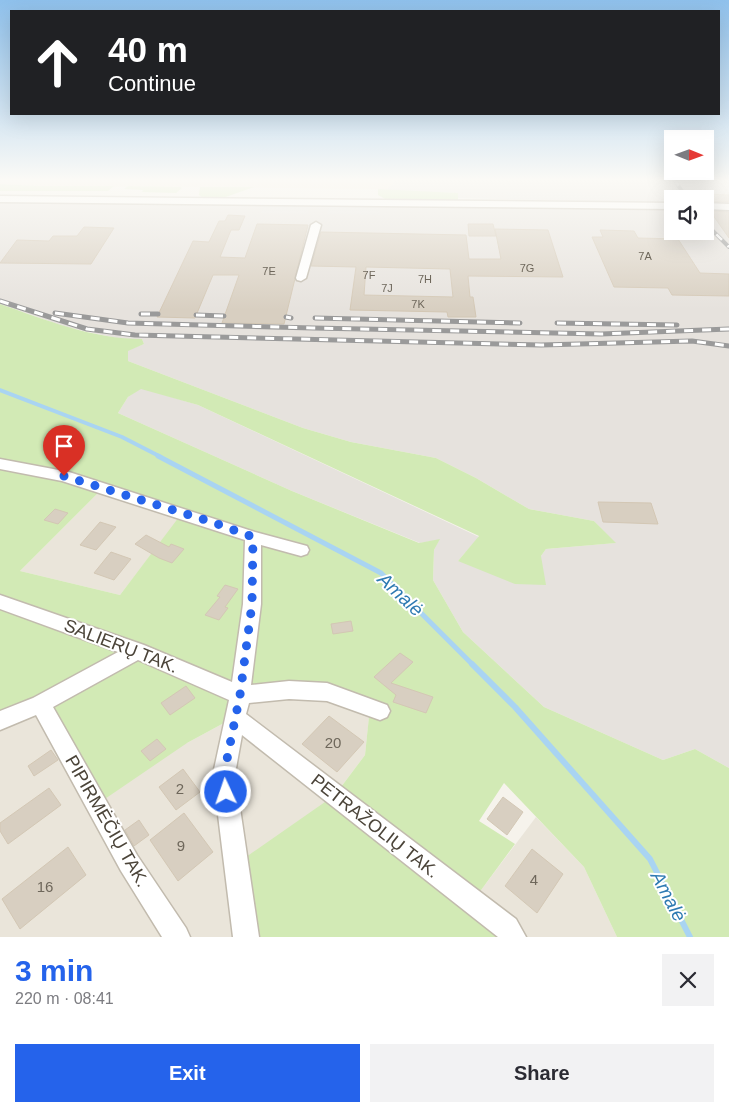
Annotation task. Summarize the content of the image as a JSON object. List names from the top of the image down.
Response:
{
  "streets": {
    "street": ["SALIERŲ TAK.", "PIPIRMĖČIŲ TAK.", "PETRAŽOLIŲ TAK."]
  },
  "water": ["Amalė"],
  "house_numbers": [
    "7A",
    "7G",
    "7E",
    "7F",
    "7H",
    "7J",
    "7K",
    "20",
    "2",
    "9",
    "4",
    "16"
  ],
  "north": "right",
  "page": {
    "turn": ["40 m", "Continue"],
    "heading": ["3 min", "220 m · 08:41"],
    "buttons": ["Exit", "Share"]
  }
}
